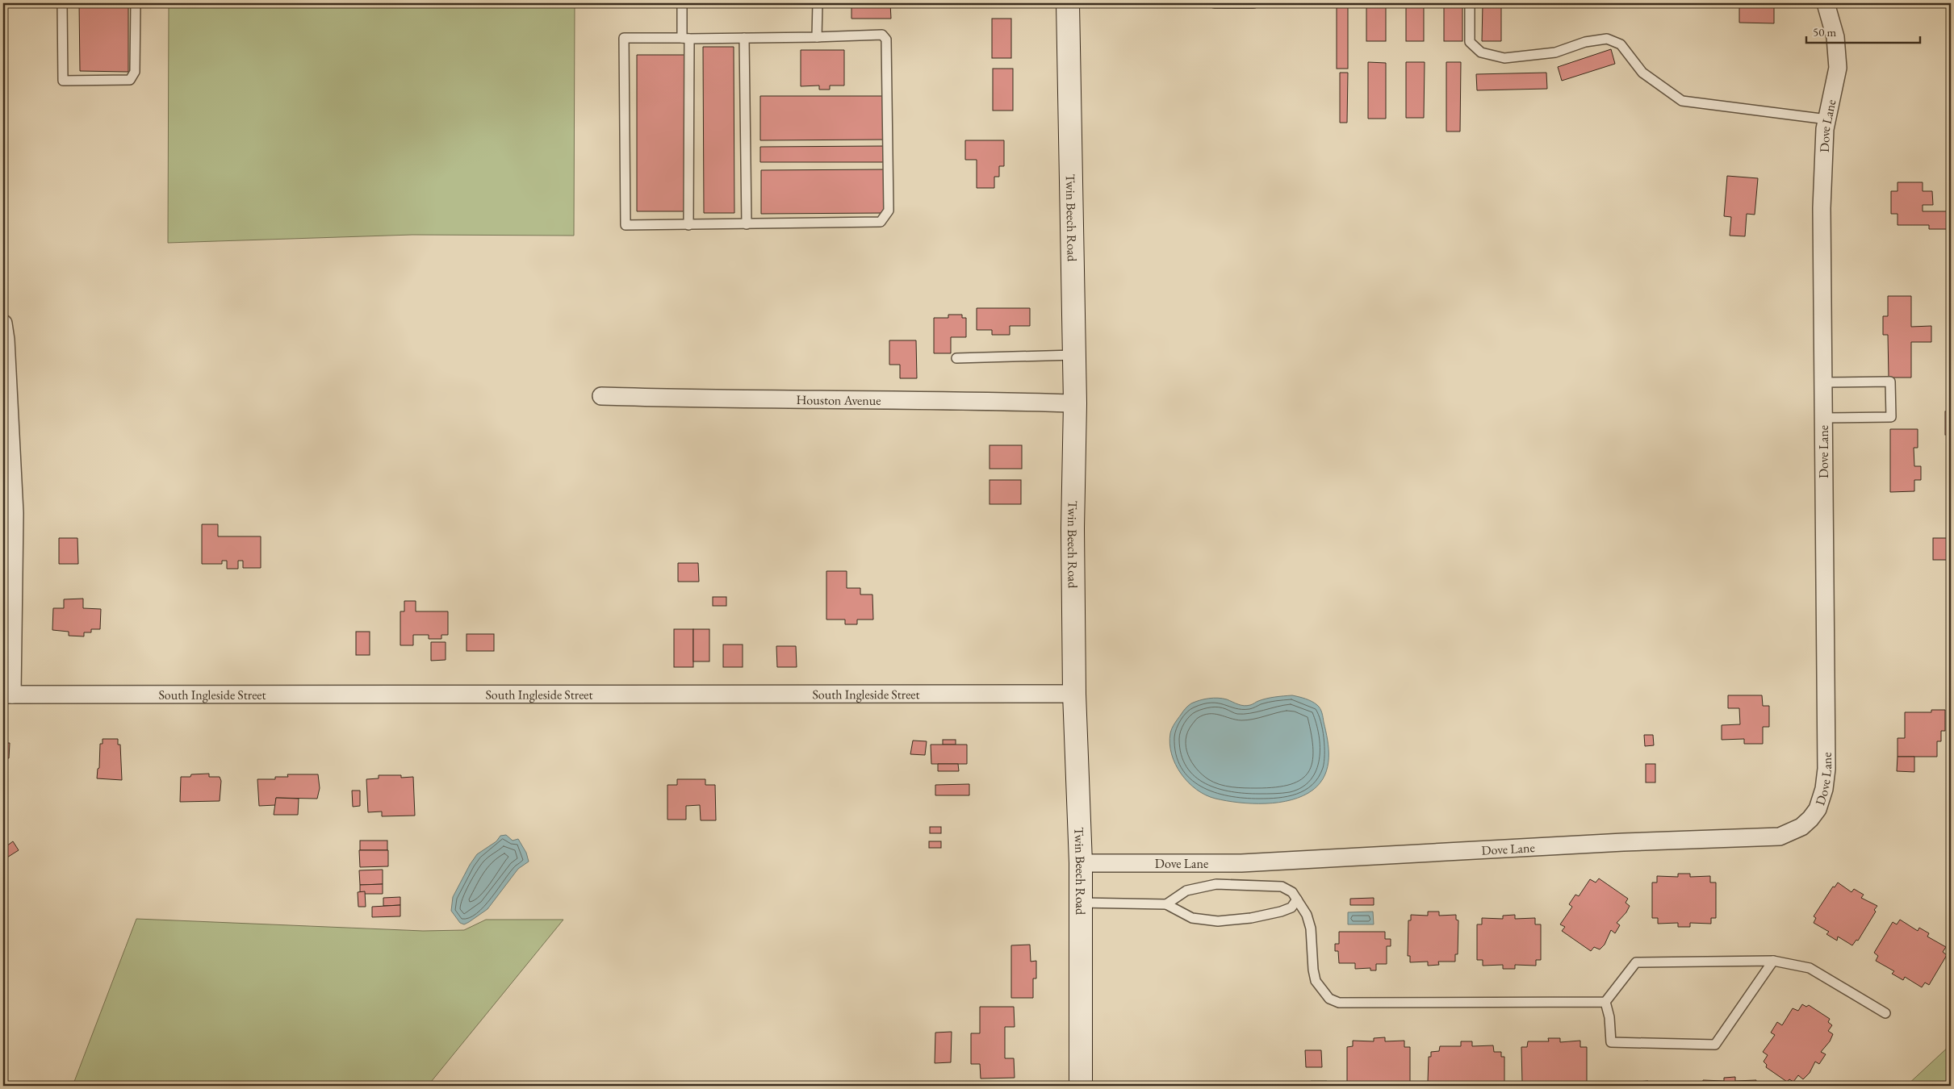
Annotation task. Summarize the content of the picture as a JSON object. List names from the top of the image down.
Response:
{
  "streets": {
    "street": [
      "Dove Lane",
      "Twin Beech Road",
      "Houston Avenue",
      "South Ingleside Street"
    ]
  },
  "crossings": [
    ["Dove Lane", "Twin Beech Road"],
    ["Twin Beech Road", "Houston Avenue"],
    ["Twin Beech Road", "South Ingleside Street"]
  ],
  "scale_bar": "50 m"
}
